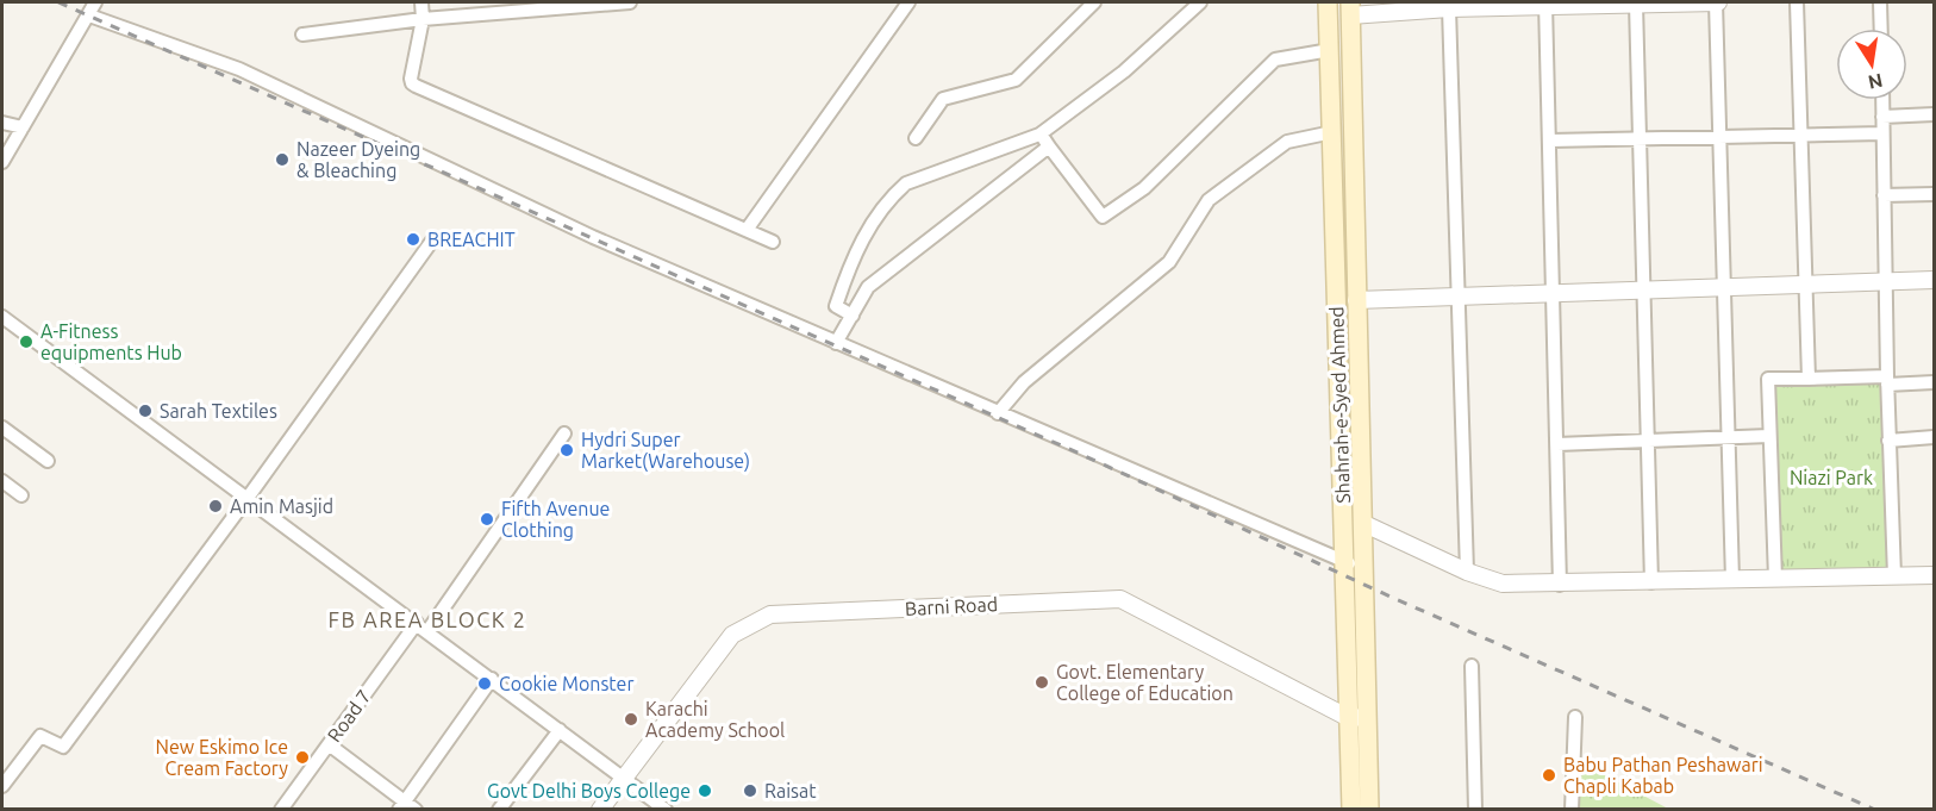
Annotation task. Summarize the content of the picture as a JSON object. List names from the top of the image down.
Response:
{
  "streets": {
    "main road": ["Shahrah-e-Syed Ahmed"],
    "street": ["Barni Road", "Road 7"]
  },
  "crossings": [
    ["Shahrah-e-Syed Ahmed", "Barni Road"]
  ],
  "districts": ["FB AREA BLOCK 2"],
  "parks": ["Niazi Park"],
  "places": [
    "Nazeer Dyeing & Bleaching",
    "BREACHIT",
    "A-Fitness equipments Hub",
    "Sarah Textiles",
    "Hydri Super Market(Warehouse)",
    "Amin Masjid",
    "Fifth Avenue Clothing",
    "Govt. Elementary College of Education",
    "Cookie Monster",
    "Karachi Academy School",
    "New Eskimo Ice Cream Factory",
    "Babu Pathan Peshawari Chapli Kabab",
    "Govt Delhi Boys College",
    "Raisat"
  ],
  "north": "bottom"
}
